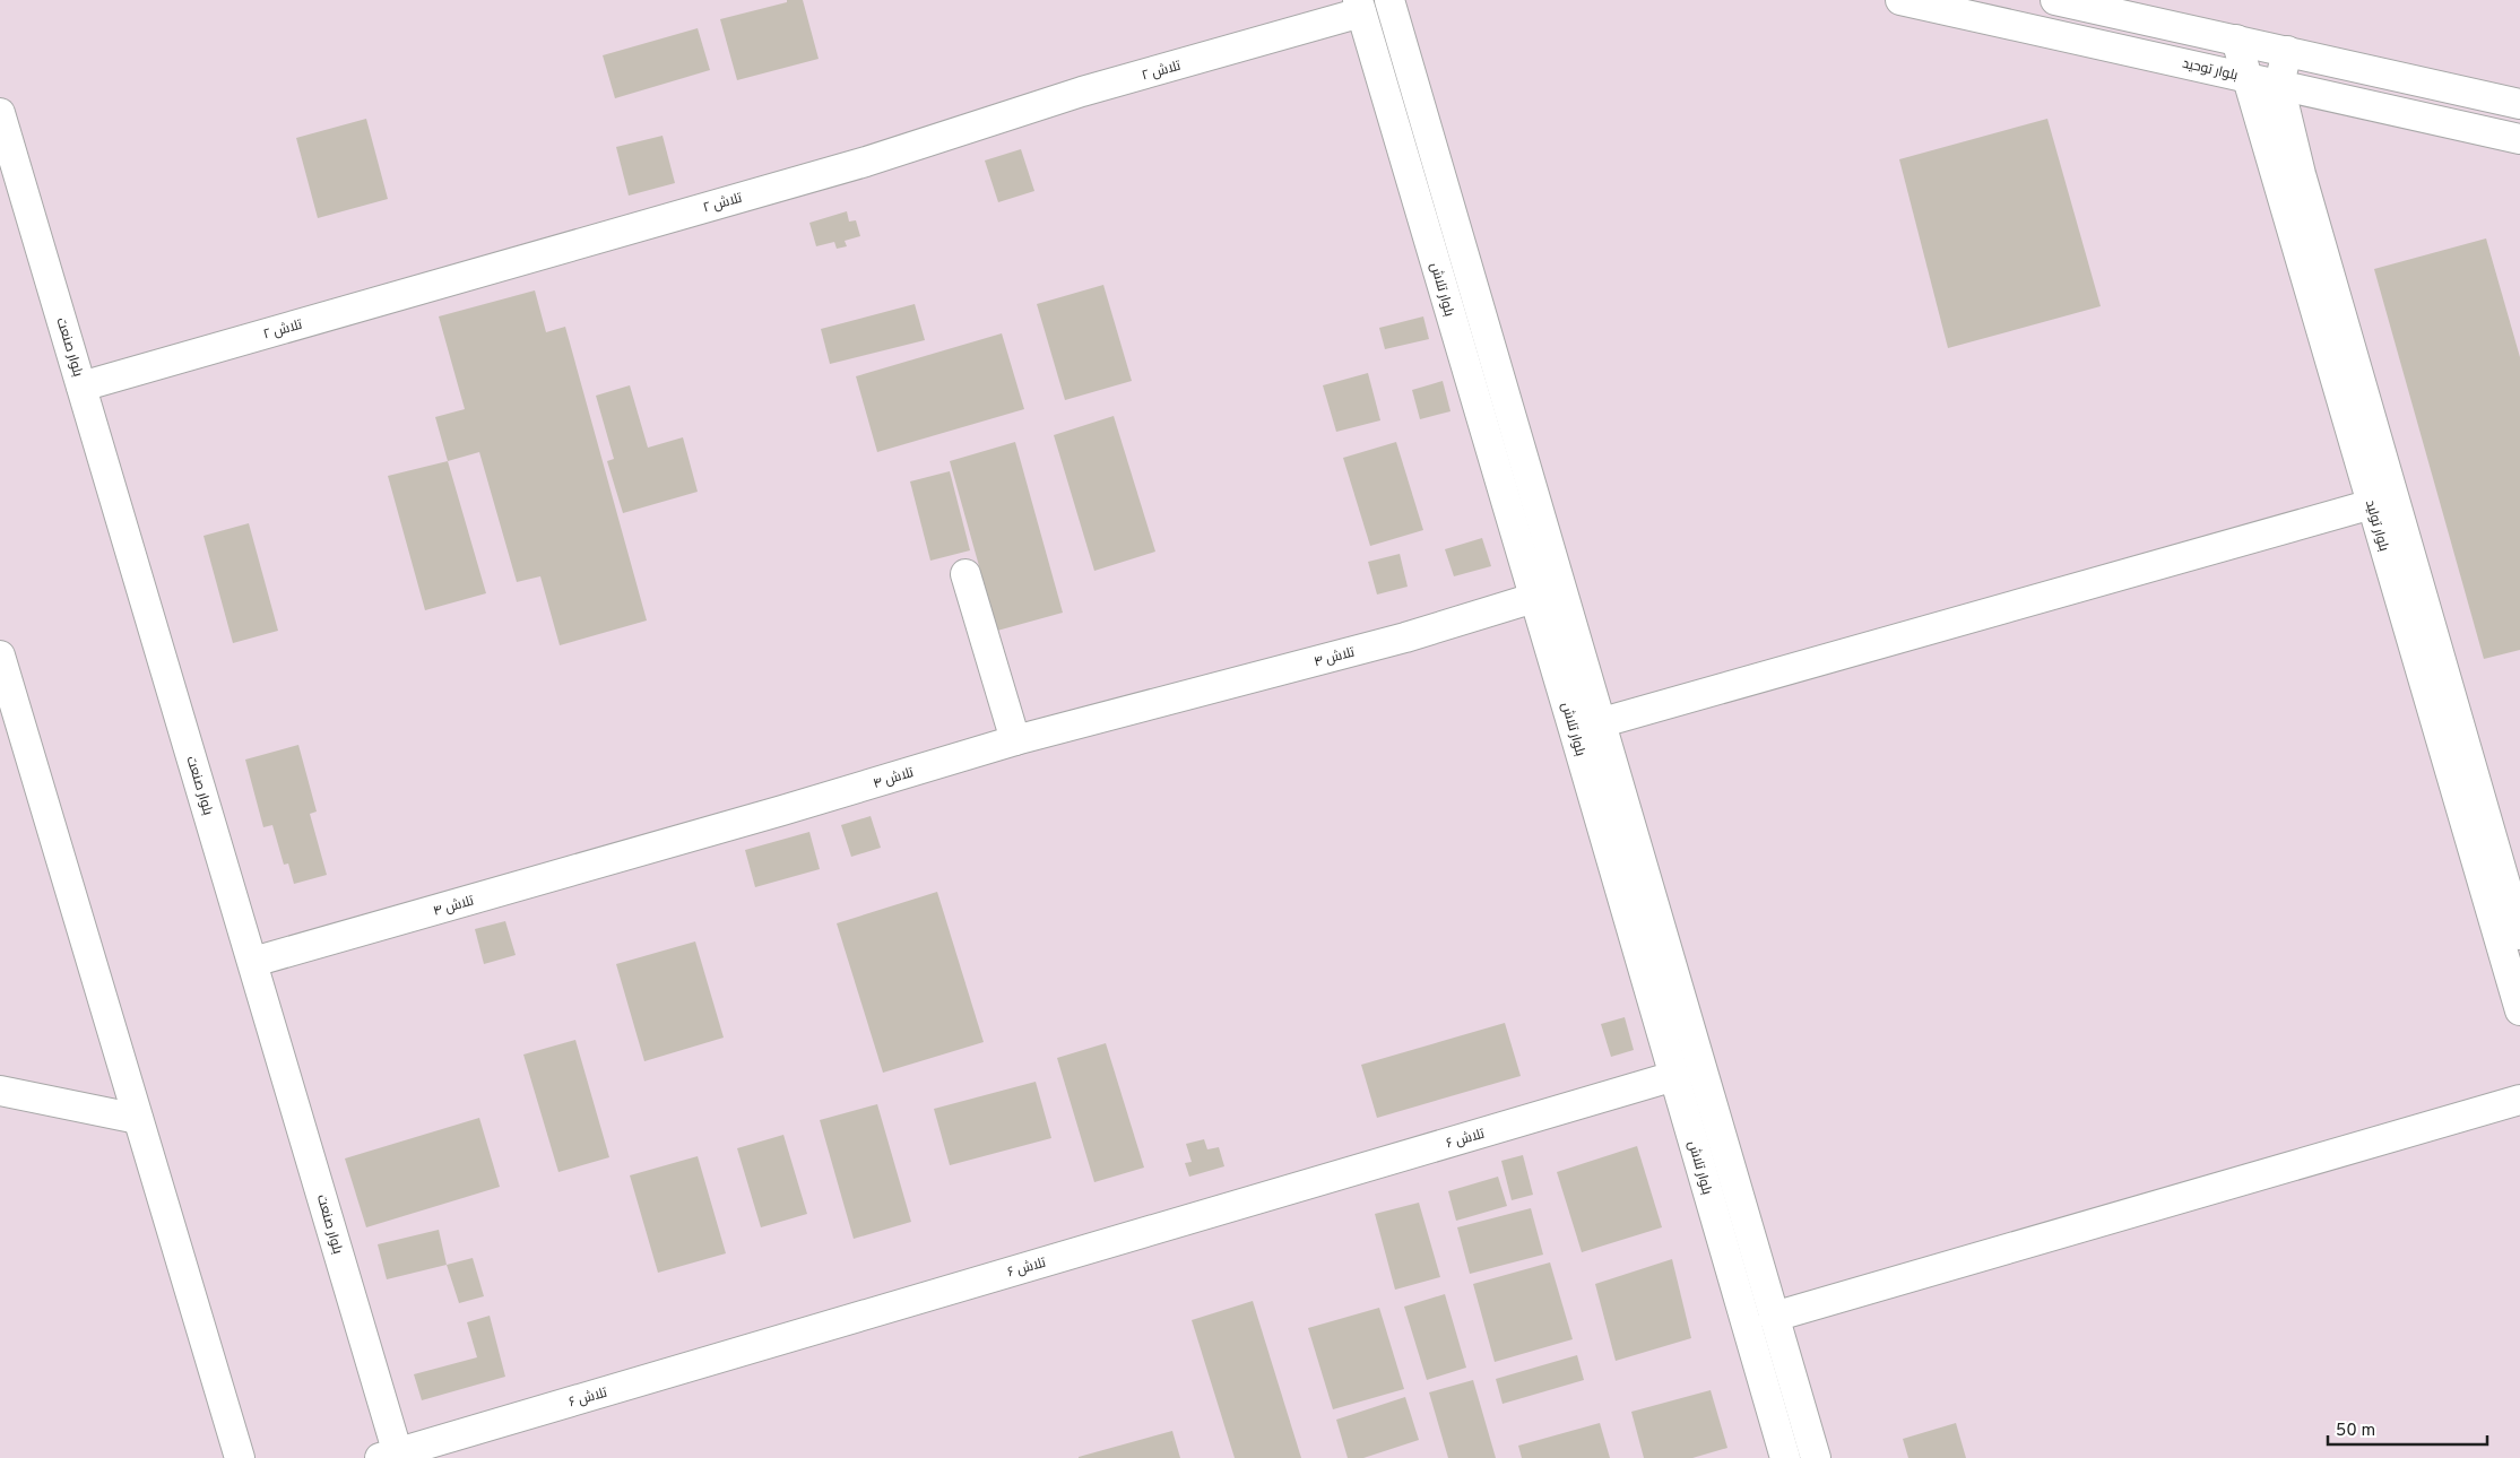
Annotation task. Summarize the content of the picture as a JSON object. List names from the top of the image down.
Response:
{
  "streets": {
    "street": [
      "بلوار توحید",
      "تلاش ۲",
      "بلوار تلاش",
      "بلوار صنعت",
      "بلوار تولید",
      "تلاش ۴",
      "تلاش ۶"
    ]
  },
  "crossings": [
    ["بلوار توحید", "بلوار تولید"],
    ["تلاش ۲", "بلوار تلاش"],
    ["تلاش ۲", "بلوار صنعت"],
    ["بلوار تلاش", "تلاش ۴"],
    ["بلوار تلاش", "تلاش ۶"],
    ["بلوار صنعت", "تلاش ۴"],
    ["بلوار صنعت", "تلاش ۶"]
  ],
  "scale_bar": "50 m"
}
